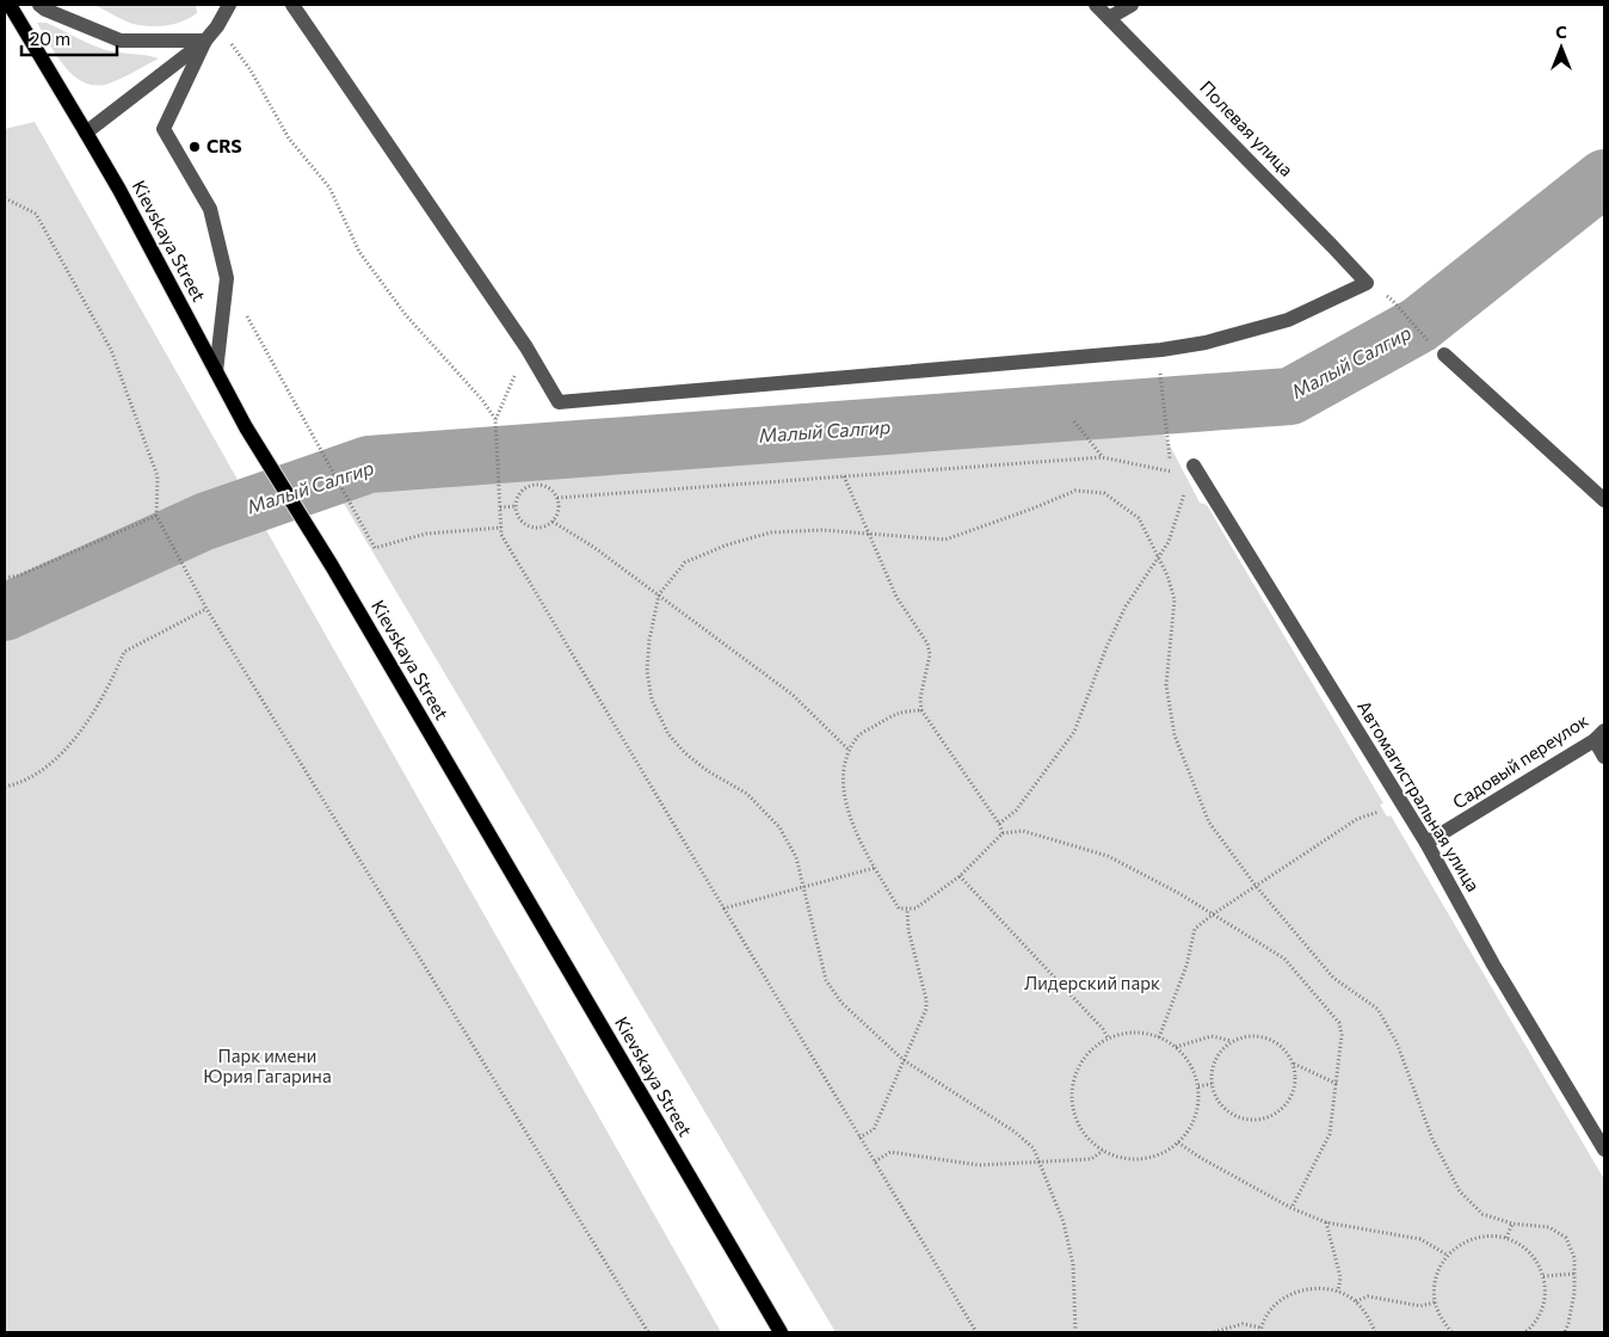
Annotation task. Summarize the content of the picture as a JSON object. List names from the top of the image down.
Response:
{
  "streets": {
    "main road": ["Kievskaya Street"],
    "street": ["Полевая улица", "Садовый переулок", "Автомагистральная улица"]
  },
  "crossings": [
    ["Садовый переулок", "Автомагистральная улица"]
  ],
  "water": ["Малый Салгир"],
  "parks": ["Лидерский парк", "Парк имени Юрия Гагарина"],
  "places": ["CRS"],
  "scale_bar": "20 m",
  "north": "top"
}
